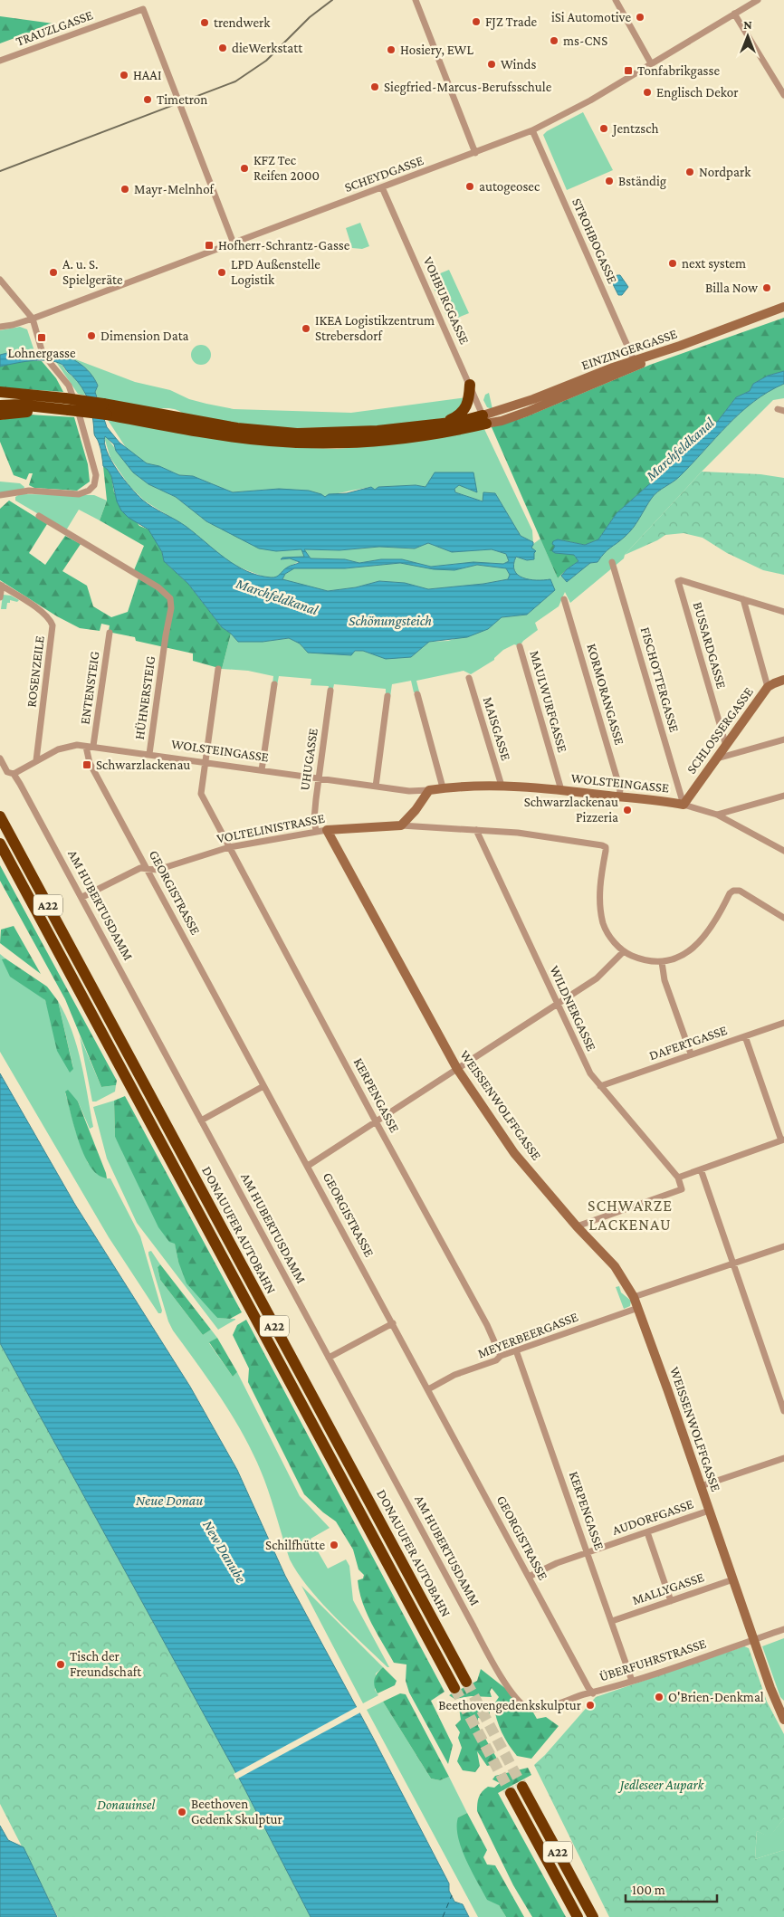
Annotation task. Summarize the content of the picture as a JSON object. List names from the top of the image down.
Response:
{
  "streets": {
    "highway": ["A22", "DONAUUFER AUTOBAHN"],
    "street": [
      "TRAUZLGASSE",
      "SCHEYDGASSE",
      "STROHBOGASSE",
      "VOHBURGGASSE",
      "EINZINGERGASSE",
      "BUSSARDGASSE",
      "ROSENZEILE",
      "FISCHOTTERGASSE",
      "ENTENSTEIG",
      "KORMORANGASSE",
      "HÜHNERSTEIG",
      "MAULWURFGASSE",
      "MAISGASSE",
      "SCHLOSSERGASSE",
      "WOLSTEINGASSE",
      "UHUGASSE",
      "VOLTELINISTRASSE",
      "GEORGISTRASSE",
      "AM HUBERTUSDAMM",
      "WILDNERGASSE",
      "DAFERTGASSE",
      "KERPENGASSE",
      "WEISSENWOLFFGASSE",
      "MEYERBEERGASSE",
      "AUDORFGASSE",
      "MALLYGASSE",
      "ÜBERFUHRSTRASSE"
    ]
  },
  "crossings": [
    ["TRAUZLGASSE", "SCHEYDGASSE"],
    ["SCHEYDGASSE", "STROHBOGASSE"],
    ["SCHEYDGASSE", "VOHBURGGASSE"],
    ["STROHBOGASSE", "EINZINGERGASSE"],
    ["VOHBURGGASSE", "EINZINGERGASSE"],
    ["BUSSARDGASSE", "SCHLOSSERGASSE"],
    ["ROSENZEILE", "WOLSTEINGASSE"],
    ["FISCHOTTERGASSE", "SCHLOSSERGASSE"],
    ["FISCHOTTERGASSE", "WOLSTEINGASSE"],
    ["ENTENSTEIG", "WOLSTEINGASSE"],
    ["KORMORANGASSE", "WOLSTEINGASSE"],
    ["HÜHNERSTEIG", "WOLSTEINGASSE"],
    ["MAULWURFGASSE", "WOLSTEINGASSE"],
    ["MAISGASSE", "WOLSTEINGASSE"],
    ["SCHLOSSERGASSE", "WOLSTEINGASSE"],
    ["WOLSTEINGASSE", "UHUGASSE"],
    ["WOLSTEINGASSE", "GEORGISTRASSE"],
    ["WOLSTEINGASSE", "AM HUBERTUSDAMM"],
    ["WOLSTEINGASSE", "KERPENGASSE"],
    ["UHUGASSE", "VOLTELINISTRASSE"],
    ["VOLTELINISTRASSE", "GEORGISTRASSE"],
    ["VOLTELINISTRASSE", "AM HUBERTUSDAMM"],
    ["VOLTELINISTRASSE", "WILDNERGASSE"],
    ["VOLTELINISTRASSE", "KERPENGASSE"],
    ["VOLTELINISTRASSE", "WEISSENWOLFFGASSE"],
    ["GEORGISTRASSE", "MEYERBEERGASSE"],
    ["GEORGISTRASSE", "AUDORFGASSE"],
    ["GEORGISTRASSE", "ÜBERFUHRSTRASSE"],
    ["AM HUBERTUSDAMM", "ÜBERFUHRSTRASSE"],
    ["WILDNERGASSE", "DAFERTGASSE"],
    ["KERPENGASSE", "MEYERBEERGASSE"],
    ["KERPENGASSE", "AUDORFGASSE"],
    ["KERPENGASSE", "MALLYGASSE"],
    ["KERPENGASSE", "ÜBERFUHRSTRASSE"],
    ["WEISSENWOLFFGASSE", "MEYERBEERGASSE"],
    ["WEISSENWOLFFGASSE", "AUDORFGASSE"],
    ["WEISSENWOLFFGASSE", "MALLYGASSE"],
    ["WEISSENWOLFFGASSE", "ÜBERFUHRSTRASSE"]
  ],
  "districts": ["SCHWARZE LACKENAU"],
  "water": [
    "Marchfeldkanal",
    "Schönungsteich",
    "Neue Donau",
    "New Danube"
  ],
  "parks": ["Jedleseer Aupark", "Donauinsel"],
  "places": {
    "other": [
      "iSi Automotive",
      "FJZ Trade",
      "trendwerk",
      "ms-CNS",
      "dieWerkstatt",
      "Hosiery, EWL",
      "Winds",
      "HAAI",
      "Siegfried-Marcus-Berufsschule",
      "Englisch Dekor",
      "Timetron",
      "Jentzsch",
      "KFZ Tec Reifen 2000",
      "Nordpark",
      "Bständig",
      "autogeosec",
      "Mayr-Melnhof",
      "next system",
      "A. u. S. Spielgeräte",
      "LPD Außenstelle Logistik",
      "Billa Now",
      "IKEA Logistikzentrum Strebersdorf",
      "Dimension Data",
      "Schwarzlackenau Pizzeria",
      "Schilfhütte",
      "Tisch der Freundschaft",
      "O'Brien-Denkmal",
      "Beethovengedenkskulptur",
      "Beethoven Gedenk Skulptur"
    ],
    "transit": [
      "Tonfabrikgasse",
      "Hofherr-Schrantz-Gasse",
      "Lohnergasse",
      "Schwarzlackenau"
    ]
  },
  "scale_bar": "100 m",
  "north": "top"
}
